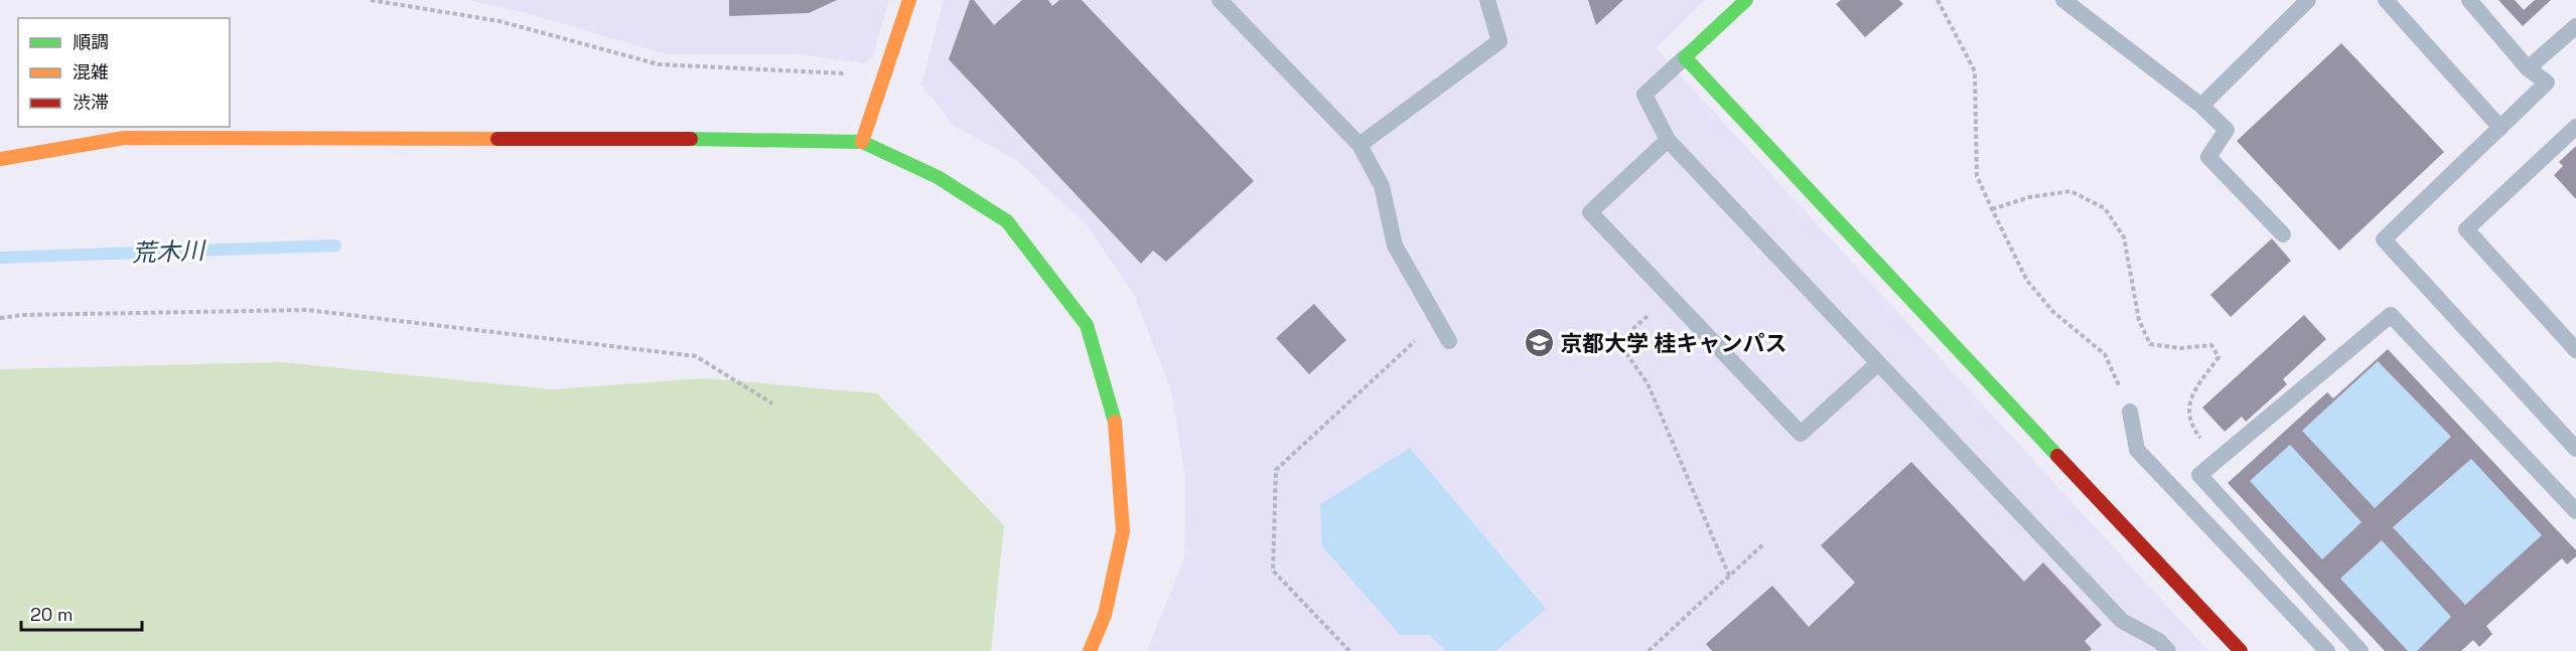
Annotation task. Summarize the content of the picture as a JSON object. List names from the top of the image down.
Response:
{
  "water": ["荒木川"],
  "places": {
    "school or university": ["京都大学 桂キャンパス"]
  },
  "legend": ["順調", "混雑", "渋滞"],
  "scale_bar": "20 m"
}
